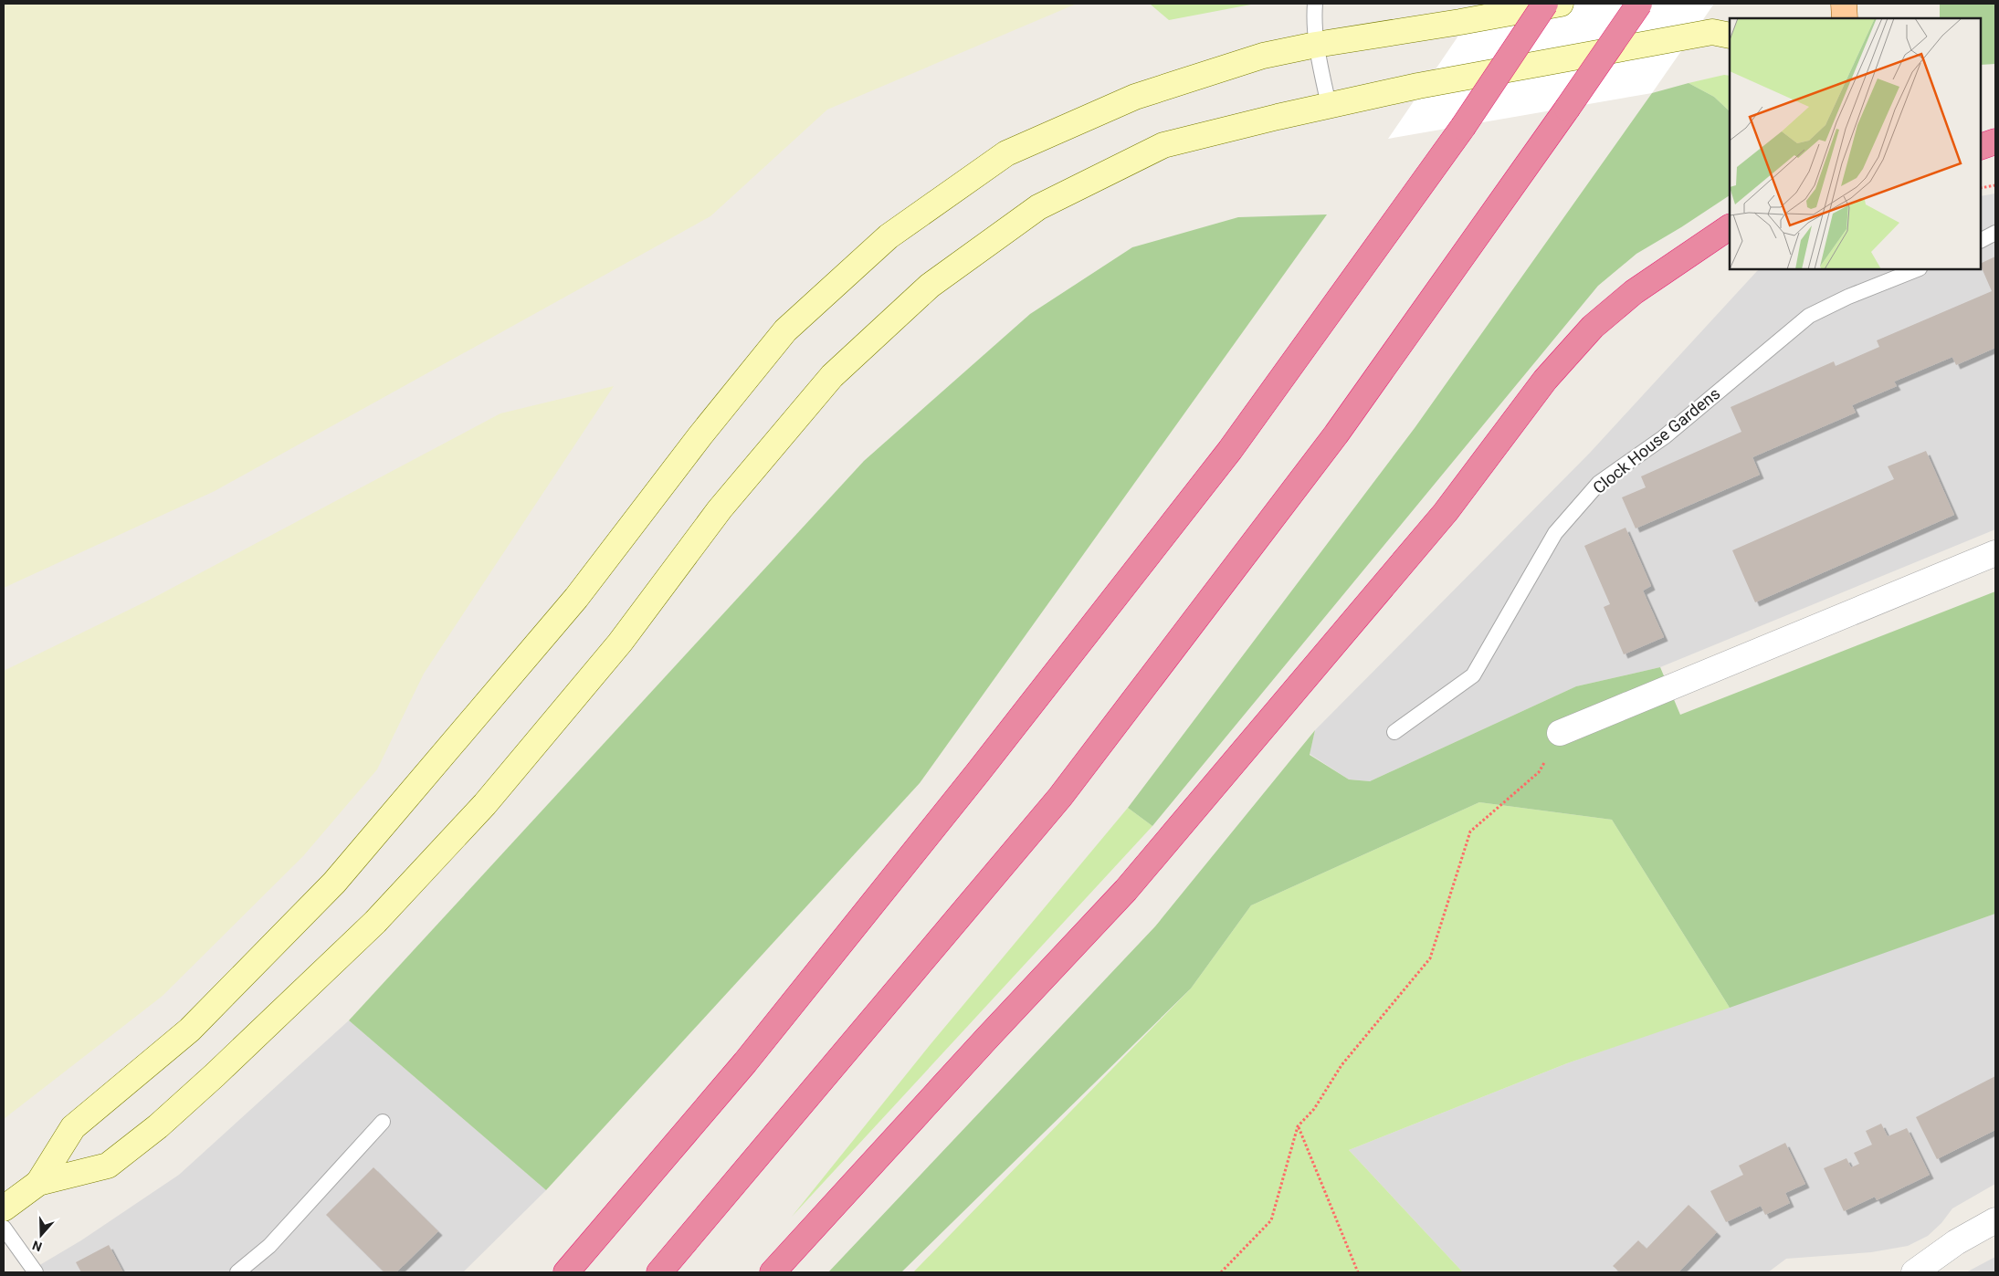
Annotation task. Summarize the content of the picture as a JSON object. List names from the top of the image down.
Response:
{
  "streets": {
    "lane": ["Clock House Gardens"]
  },
  "north": "bottom"
}
